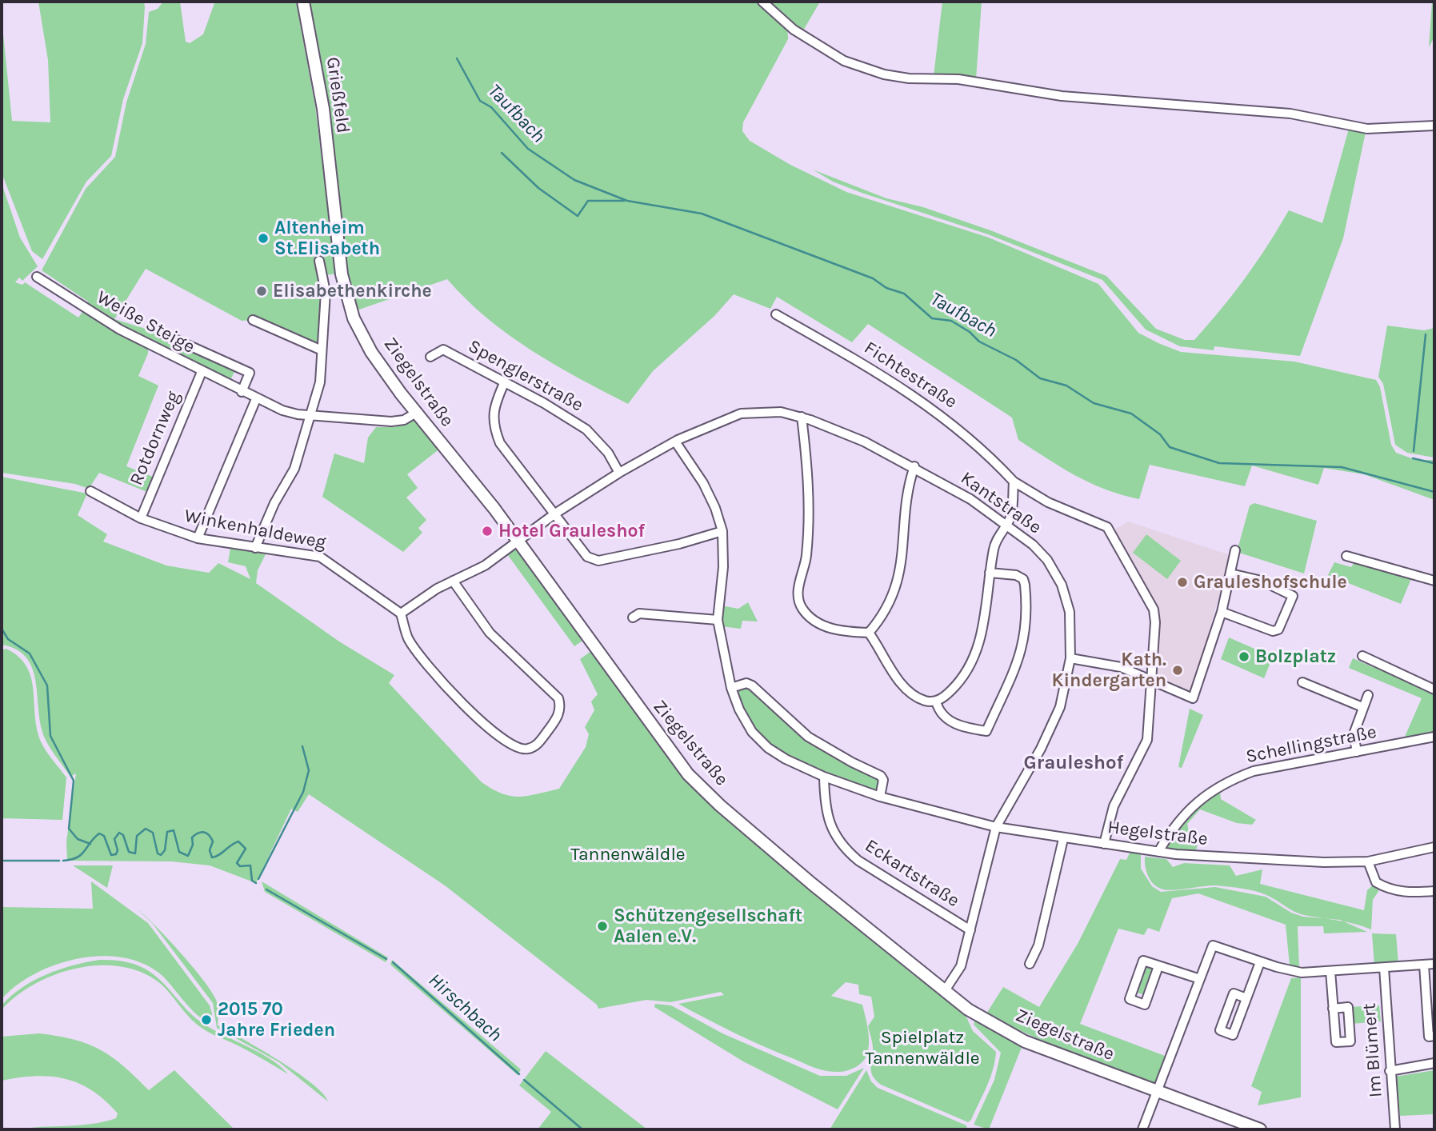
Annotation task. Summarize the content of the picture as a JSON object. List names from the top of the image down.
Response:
{
  "streets": {
    "main road": ["Grießfeld", "Ziegelstraße"],
    "street": [
      "Weiße Steige",
      "Fichtestraße",
      "Spenglerstraße",
      "Rotdornweg",
      "Kantstraße",
      "Winkenhaldeweg",
      "Schellingstraße",
      "Hegelstraße",
      "Eckartstraße",
      "Im Blümert"
    ]
  },
  "crossings": [
    ["Grießfeld", "Ziegelstraße"],
    ["Weiße Steige", "Ziegelstraße"],
    ["Weiße Steige", "Rotdornweg"],
    ["Spenglerstraße", "Kantstraße"],
    ["Ziegelstraße", "Kantstraße"],
    ["Rotdornweg", "Winkenhaldeweg"],
    ["Kantstraße", "Hegelstraße"],
    ["Kantstraße", "Eckartstraße"],
    ["Schellingstraße", "Hegelstraße"],
    ["Hegelstraße", "Eckartstraße"]
  ],
  "districts": ["Grauleshof"],
  "water": ["Taufbach", "Hirschbach"],
  "parks": ["Tannenwäldle", "Spielplatz Tannenwäldle"],
  "places": [
    "Altenheim St.Elisabeth",
    "Elisabethenkirche",
    "Hotel Grauleshof",
    "Grauleshofschule",
    "Bolzplatz",
    "Kath. Kindergarten",
    "Schützengesellschaft Aalen e.V.",
    "2015 70 Jahre Frieden"
  ]
}
